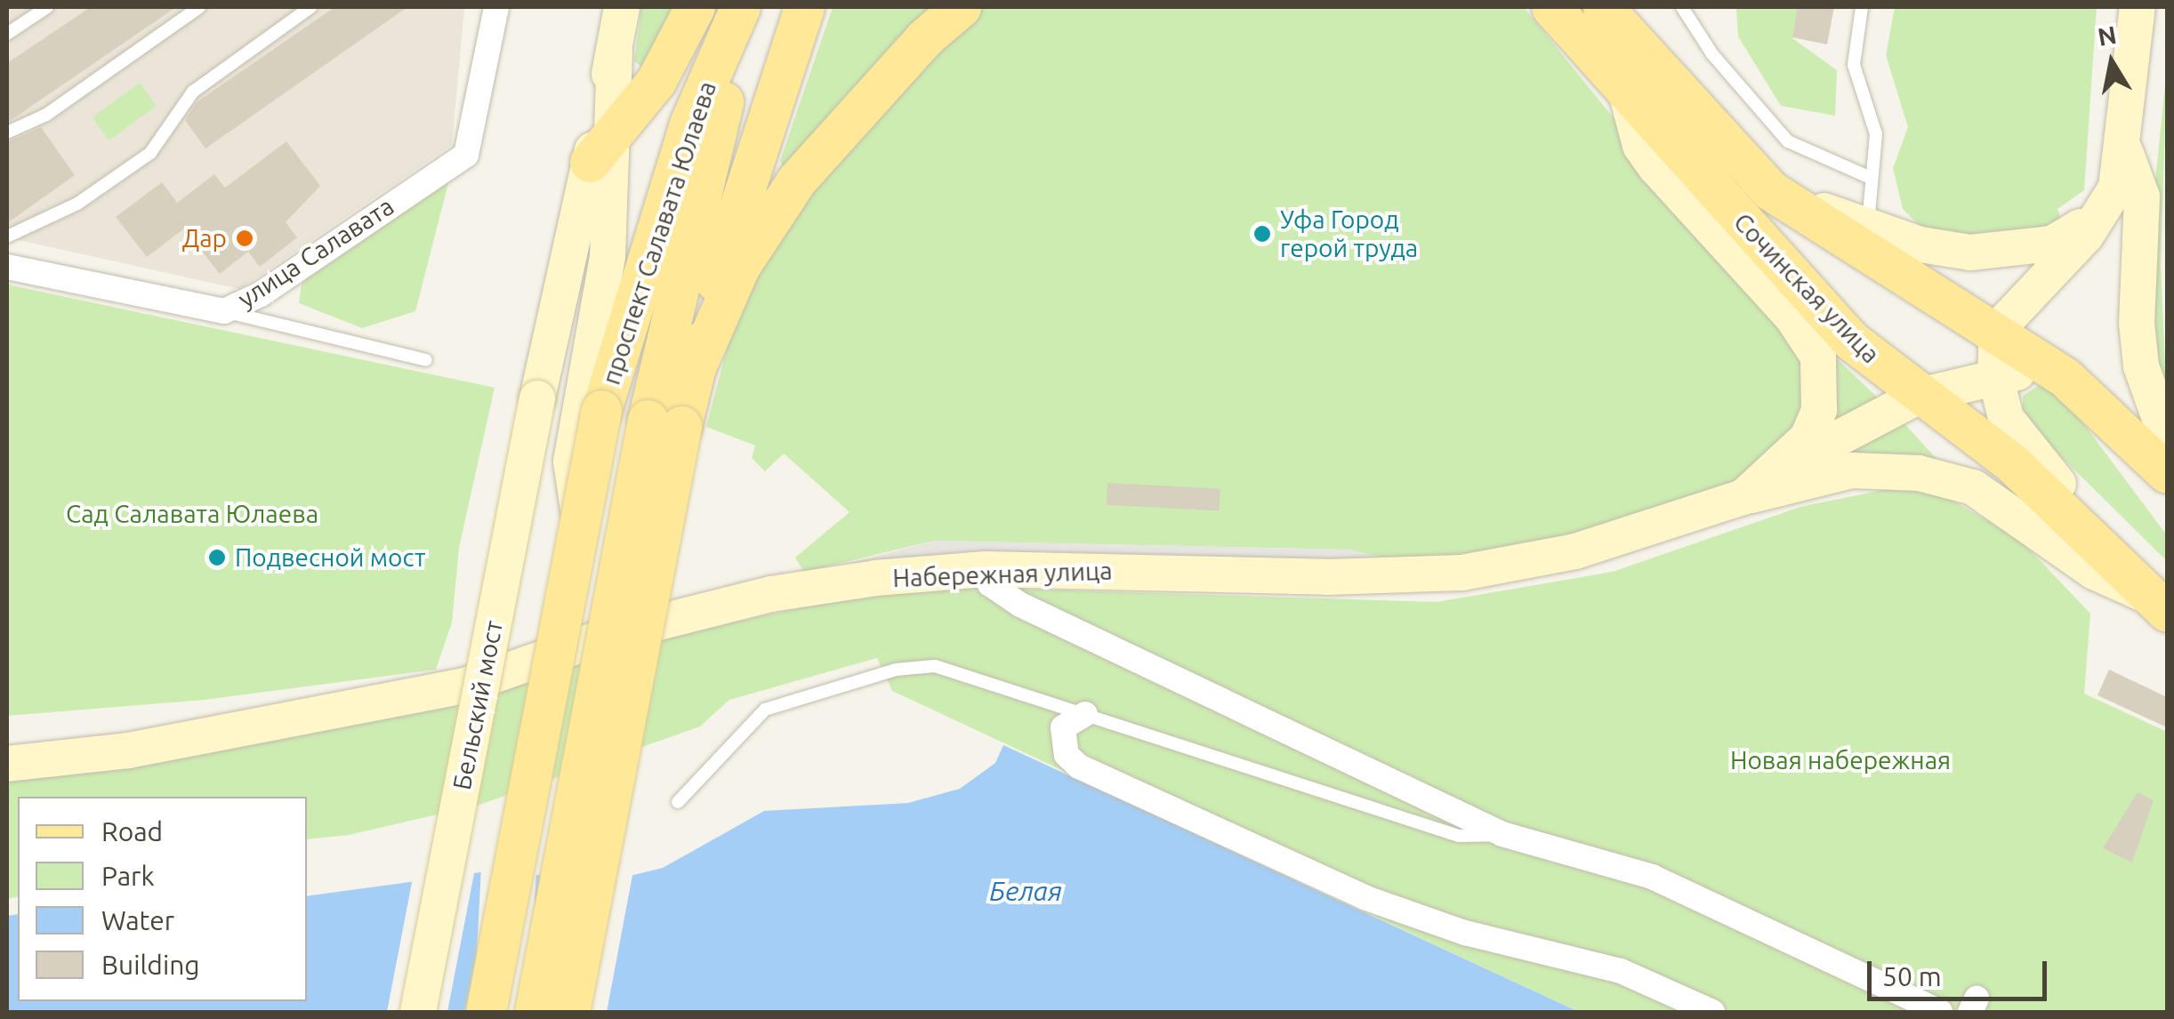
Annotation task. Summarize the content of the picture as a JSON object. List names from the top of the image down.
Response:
{
  "streets": {
    "main road": ["проспект Салавата Юлаева", "Сочинская улица"],
    "street": ["улица Салавата", "Набережная улица", "Бельский мост"]
  },
  "water": ["Белая"],
  "parks": ["Сад Салавата Юлаева", "Новая набережная"],
  "places": ["Уфа Город герой труда", "Дар", "Подвесной мост"],
  "legend": [
    "Road",
    "Park",
    "Water",
    "Building"
  ],
  "scale_bar": "50 m",
  "north": "top"
}
